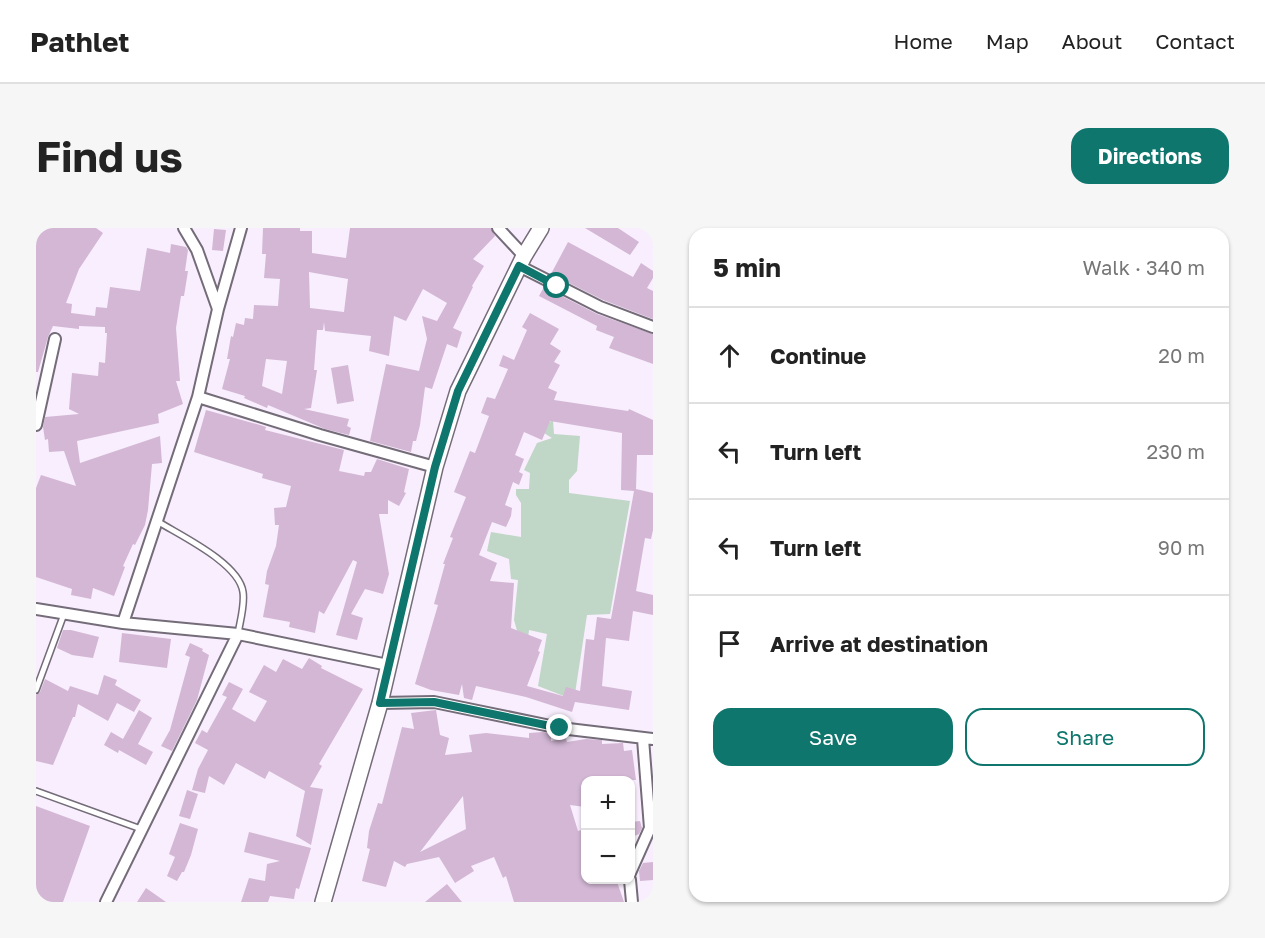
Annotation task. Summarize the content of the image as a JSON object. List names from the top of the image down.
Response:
{
  "page": {
    "header": "Pathlet",
    "nav": [
      "Home",
      "Map",
      "About",
      "Contact"
    ],
    "buttons": [
      "Directions",
      ["Save", "Share"]
    ],
    "title": "Find us",
    "heading": ["5 min", "Walk · 340 m"],
    "list": [
      ["Continue", "20 m"],
      ["Turn left", "230 m"],
      ["Turn left", "90 m"],
      "Arrive at destination"
    ],
    "map_buttons": ["+", "−"]
  }
}
